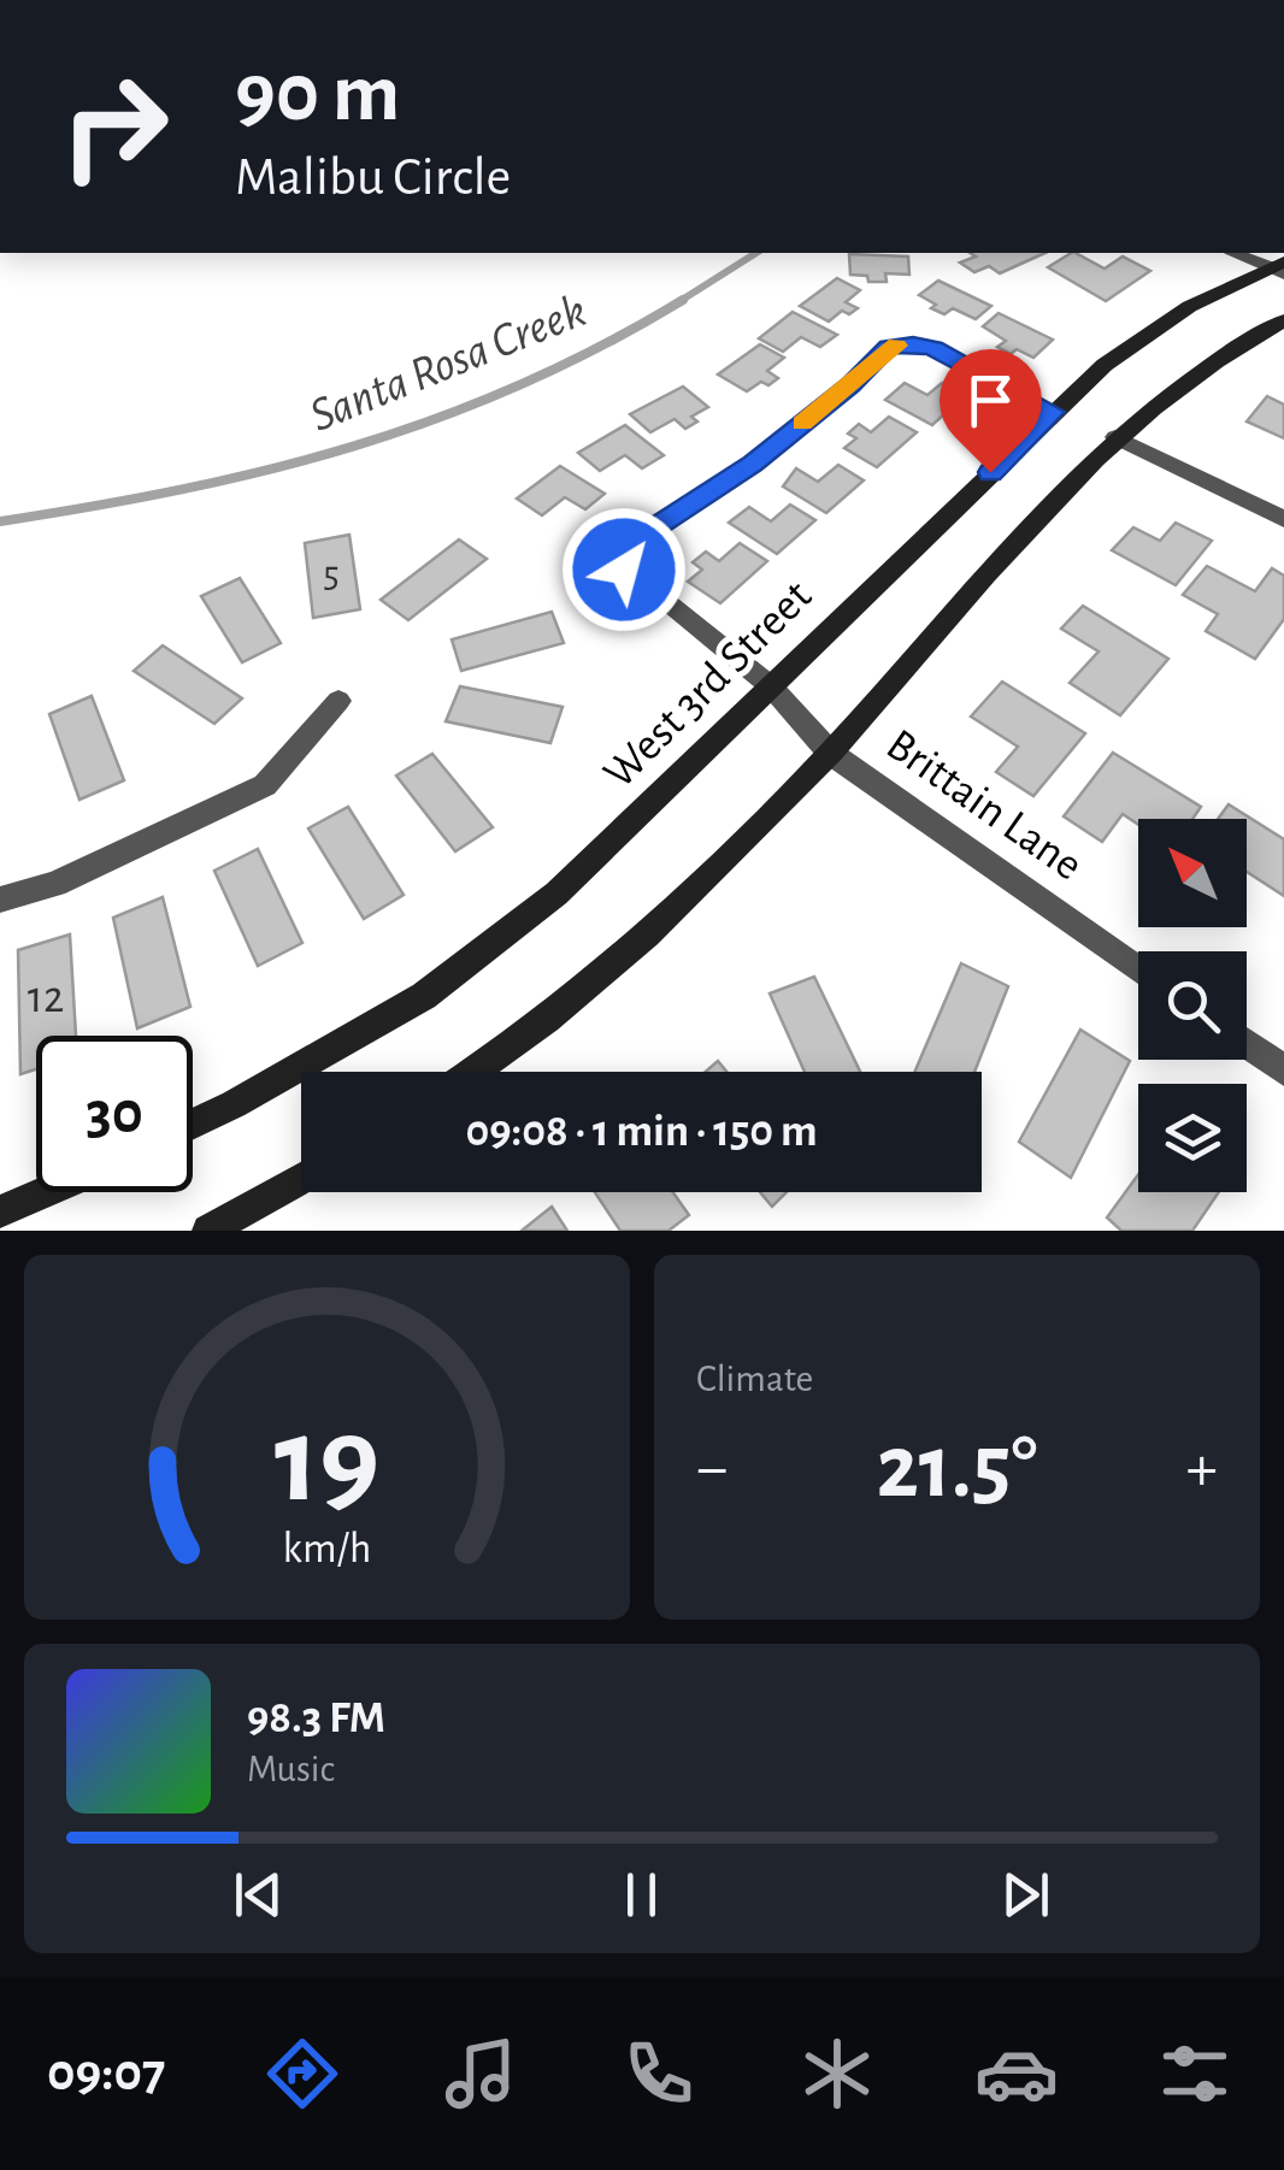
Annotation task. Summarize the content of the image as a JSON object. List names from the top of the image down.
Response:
{
  "streets": {
    "main road": ["West 3rd Street"],
    "street": ["Brittain Lane"]
  },
  "crossings": [
    ["West 3rd Street", "Brittain Lane"]
  ],
  "water": ["Santa Rosa Creek"],
  "house_numbers": ["5", "12"],
  "north": "top left",
  "page": {
    "turn": ["90 m", "Malibu Circle"],
    "limit": "30",
    "trip": "09:08 · 1 min · 150 m",
    "tile": "Climate",
    "heat": ["−", "21.5°", "+"],
    "song": ["98.3 FM", "Music"],
    "tabs": "09:07",
    "gauge": ["19", "km/h"]
  }
}
